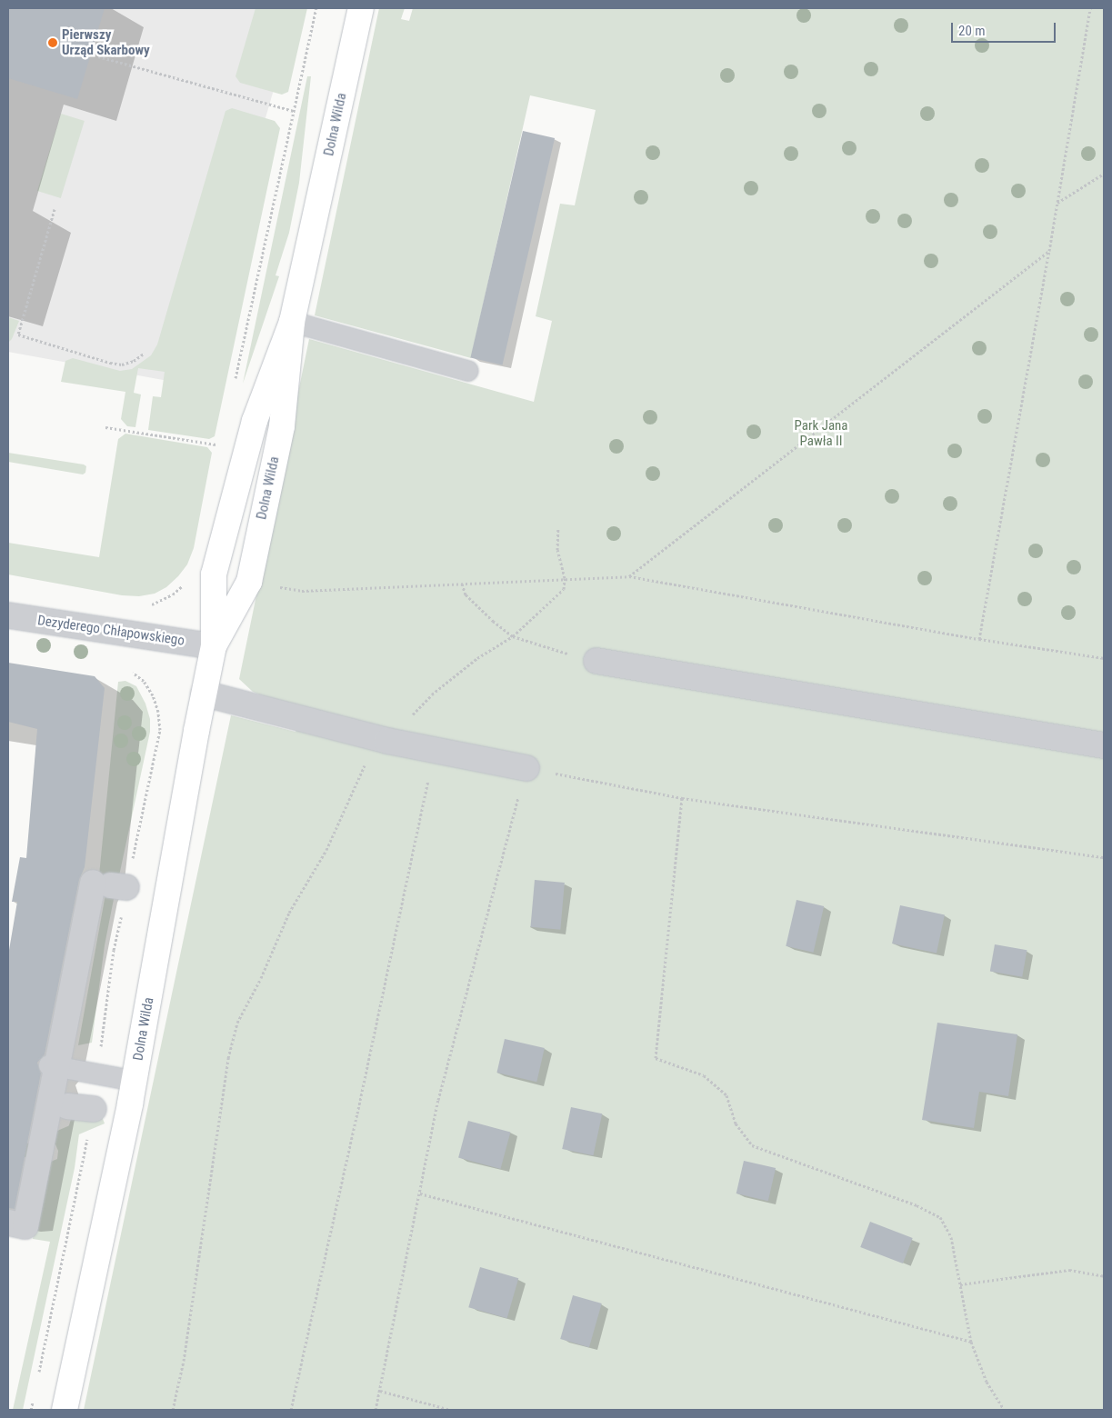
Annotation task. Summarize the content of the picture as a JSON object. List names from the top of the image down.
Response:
{
  "streets": {
    "street": ["Dolna Wilda", "Dezyderego Chłapowskiego"]
  },
  "crossings": [
    ["Dolna Wilda", "Dezyderego Chłapowskiego"]
  ],
  "parks": ["Park Jana Pawła II"],
  "places": ["Pierwszy Urząd Skarbowy"],
  "scale_bar": "20 m"
}
